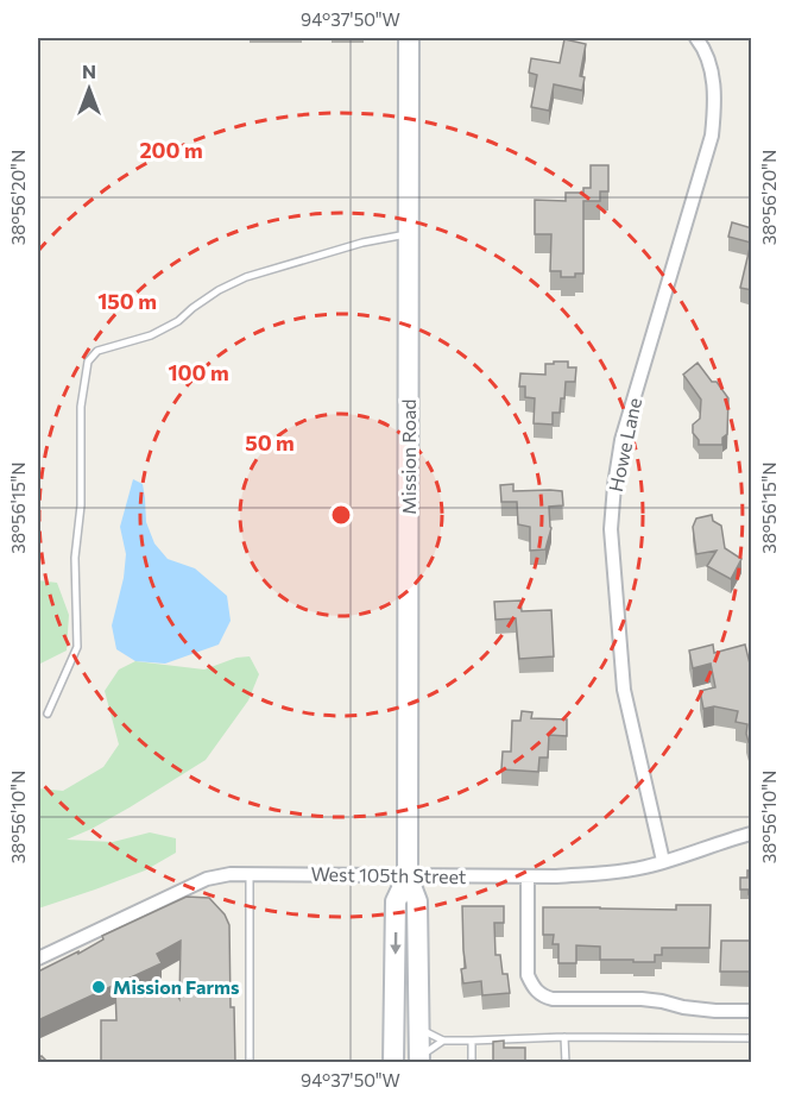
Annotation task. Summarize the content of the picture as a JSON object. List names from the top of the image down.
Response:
{
  "streets": {
    "main road": ["Mission Road"],
    "street": ["Howe Lane", "West 105th Street"]
  },
  "crossings": [
    ["Howe Lane", "West 105th Street"],
    ["Mission Road", "West 105th Street"]
  ],
  "places": ["Mission Farms"],
  "north": "top",
  "coordinates": [
    "94°37'50\"W",
    "38°56'20\"N",
    "38°56'15\"N",
    "38°56'10\"N"
  ],
  "rings": [
    "200 m",
    "150 m",
    "100 m",
    "50 m"
  ]
}
